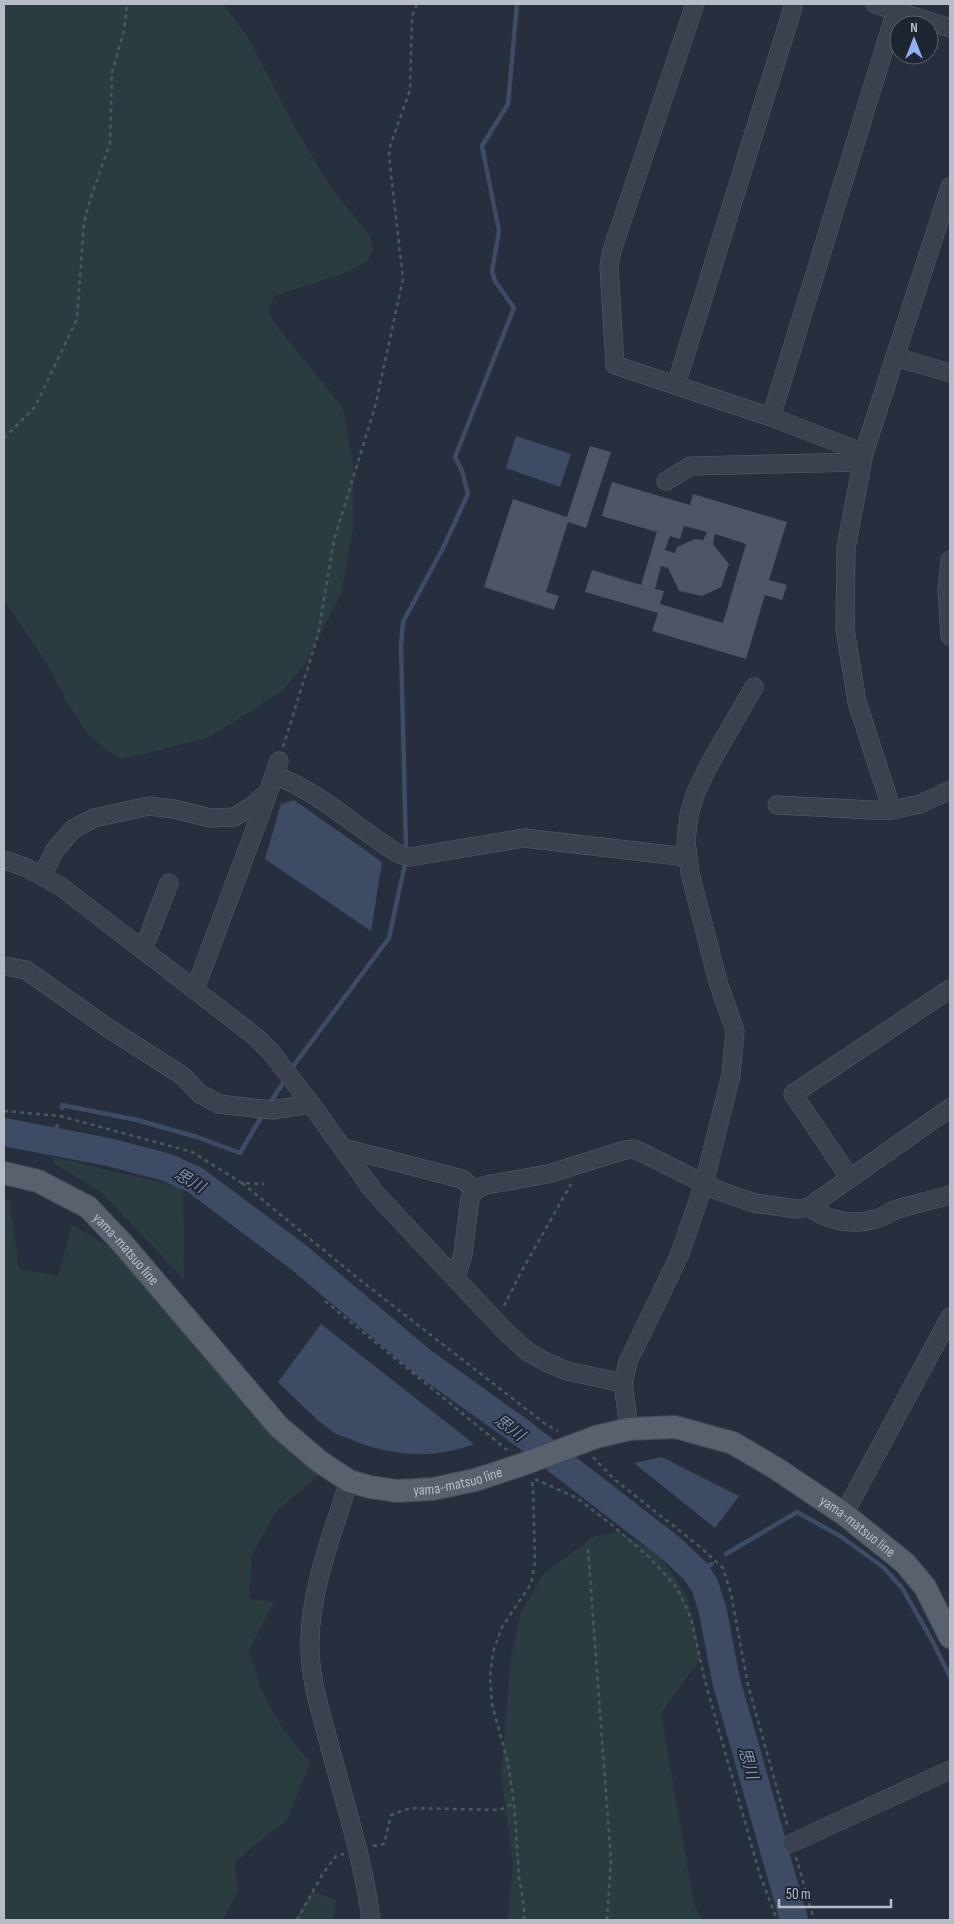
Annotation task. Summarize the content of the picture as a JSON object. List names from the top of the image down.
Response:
{
  "streets": {
    "main road": ["yama-matsuo line"]
  },
  "water": ["思川"],
  "scale_bar": "50 m",
  "north": "top"
}
